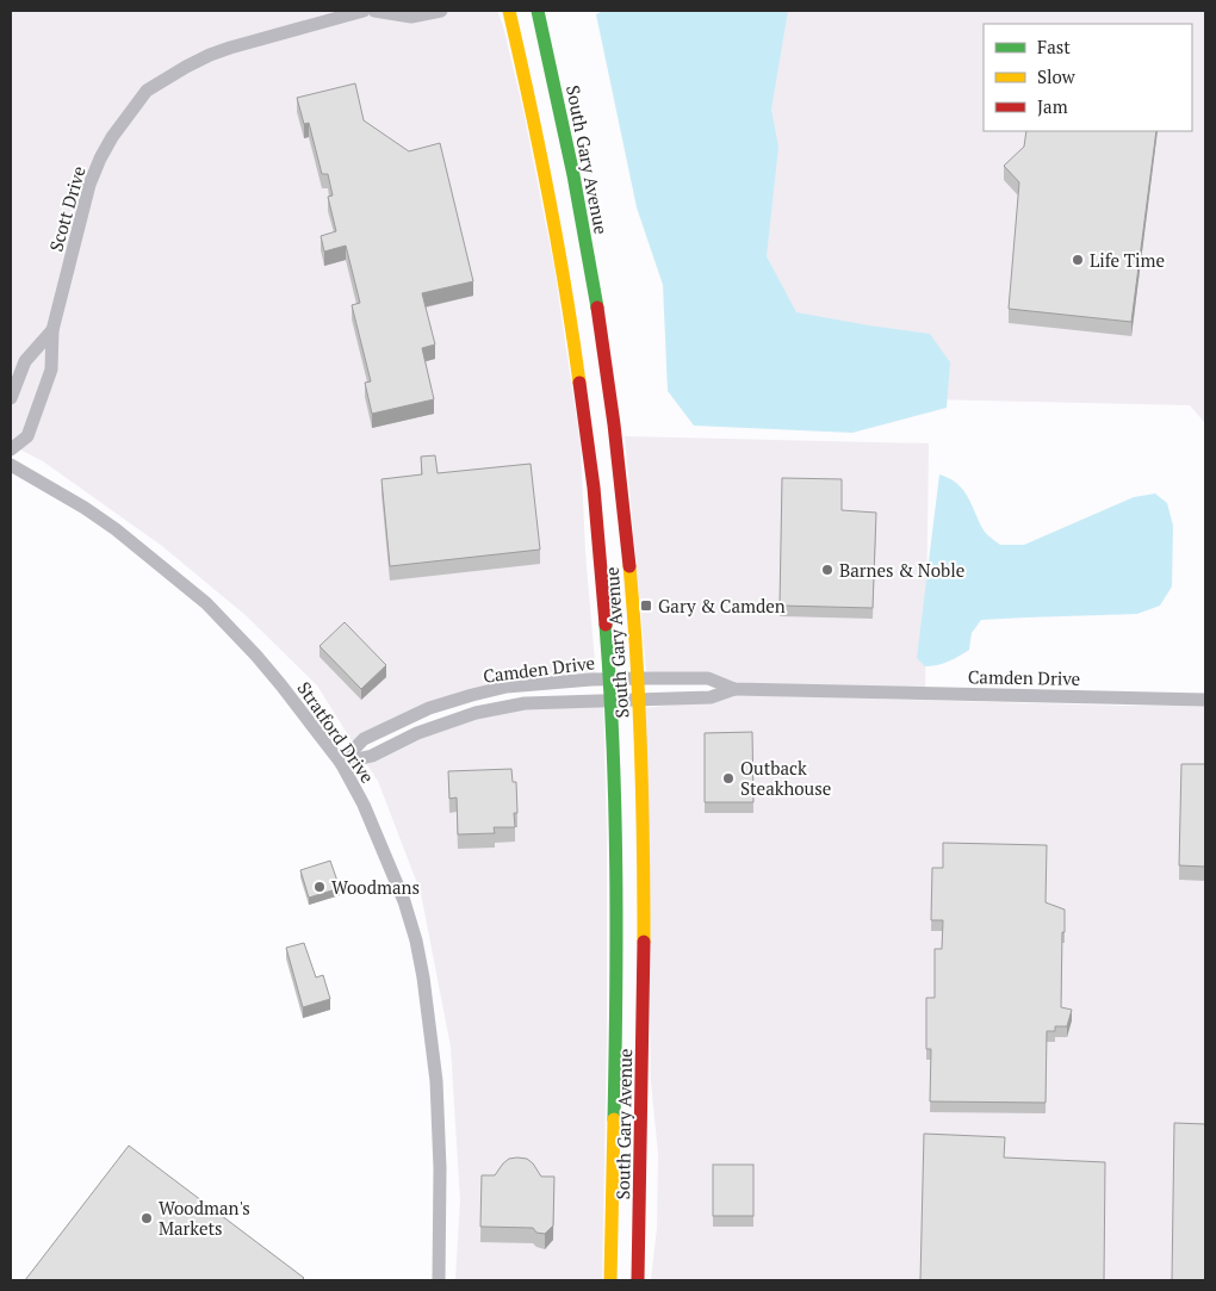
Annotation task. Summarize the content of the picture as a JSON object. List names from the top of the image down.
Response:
{
  "streets": {
    "main road": ["South Gary Avenue"],
    "street": ["Scott Drive", "Camden Drive", "Stratford Drive"]
  },
  "crossings": [
    ["South Gary Avenue", "Camden Drive"],
    ["Camden Drive", "Stratford Drive"]
  ],
  "places": {
    "other": [
      "Life Time",
      "Barnes & Noble",
      "Outback Steakhouse",
      "Woodmans",
      "Woodman's Markets"
    ],
    "transit": ["Gary & Camden"]
  },
  "legend": ["Fast", "Slow", "Jam"]
}
